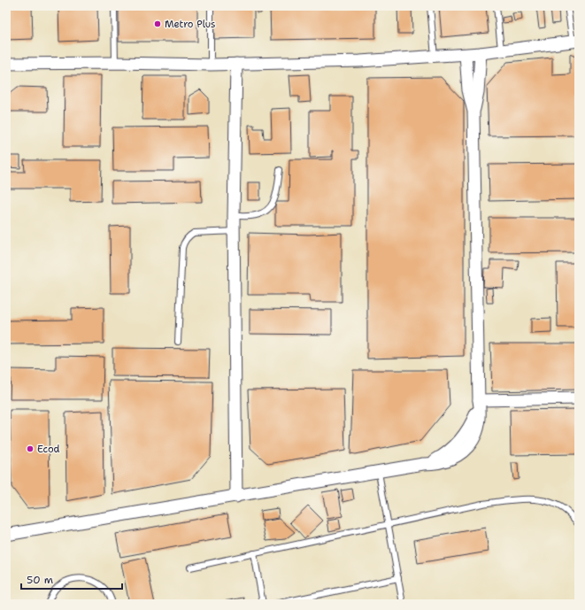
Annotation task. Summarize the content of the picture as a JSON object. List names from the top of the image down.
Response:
{
  "places": ["Metro Plus", "Ecod"],
  "scale_bar": "50 m"
}
